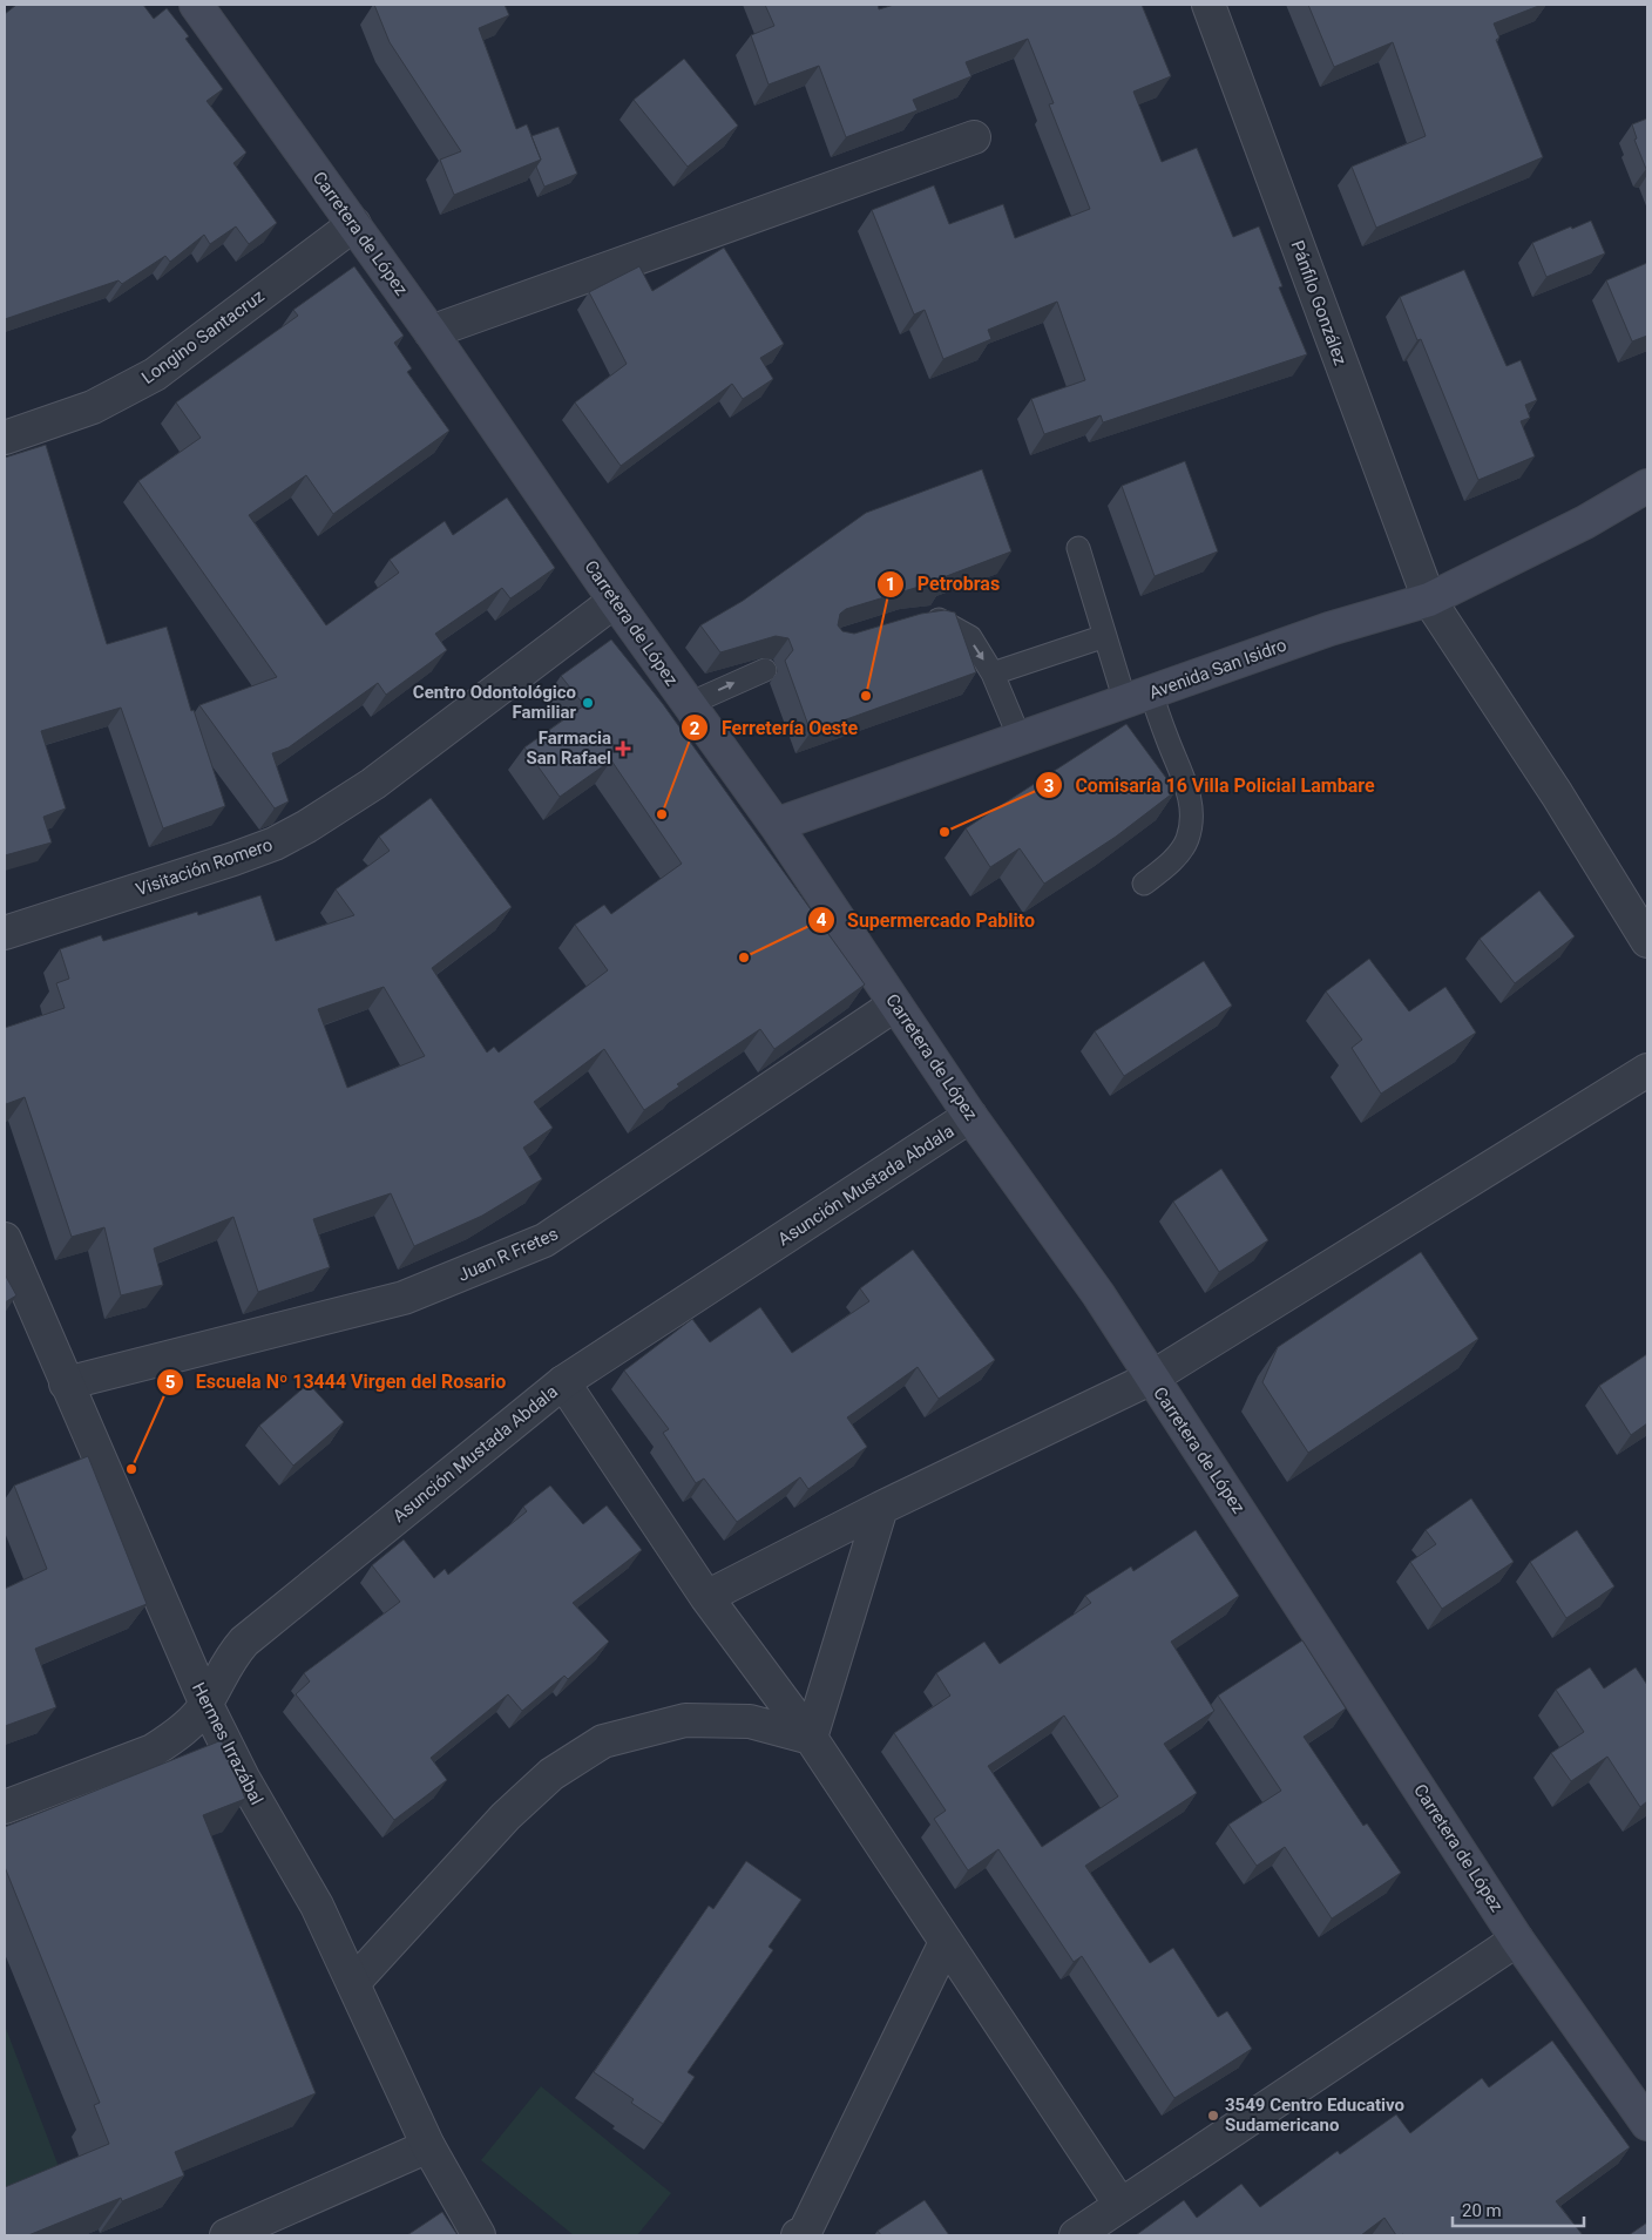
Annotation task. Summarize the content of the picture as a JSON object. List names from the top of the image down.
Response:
{
  "streets": {
    "main road": ["Carretera de López", "Avenida San Isidro"],
    "street": [
      "Pánfilo González",
      "Longino Santacruz",
      "Visitación Romero",
      "Asunción Mustada Abdala",
      "Juan R Fretes",
      "Hermes Irrazábal"
    ]
  },
  "crossings": [
    ["Carretera de López", "Longino Santacruz"],
    ["Carretera de López", "Avenida San Isidro"],
    ["Carretera de López", "Visitación Romero"],
    ["Carretera de López", "Asunción Mustada Abdala"],
    ["Carretera de López", "Juan R Fretes"],
    ["Pánfilo González", "Avenida San Isidro"],
    ["Asunción Mustada Abdala", "Hermes Irrazábal"],
    ["Juan R Fretes", "Hermes Irrazábal"]
  ],
  "places": {
    "other": [
      "Petrobras",
      "Centro Odontológico Familiar",
      "Ferretería Oeste",
      "Comisaría 16 Villa Policial Lambare",
      "Supermercado Pablito",
      "Escuela Nº 13444 Virgen del Rosario",
      "3549 Centro Educativo Sudamericano"
    ],
    "health": ["Farmacia San Rafael"]
  },
  "scale_bar": "20 m"
}
